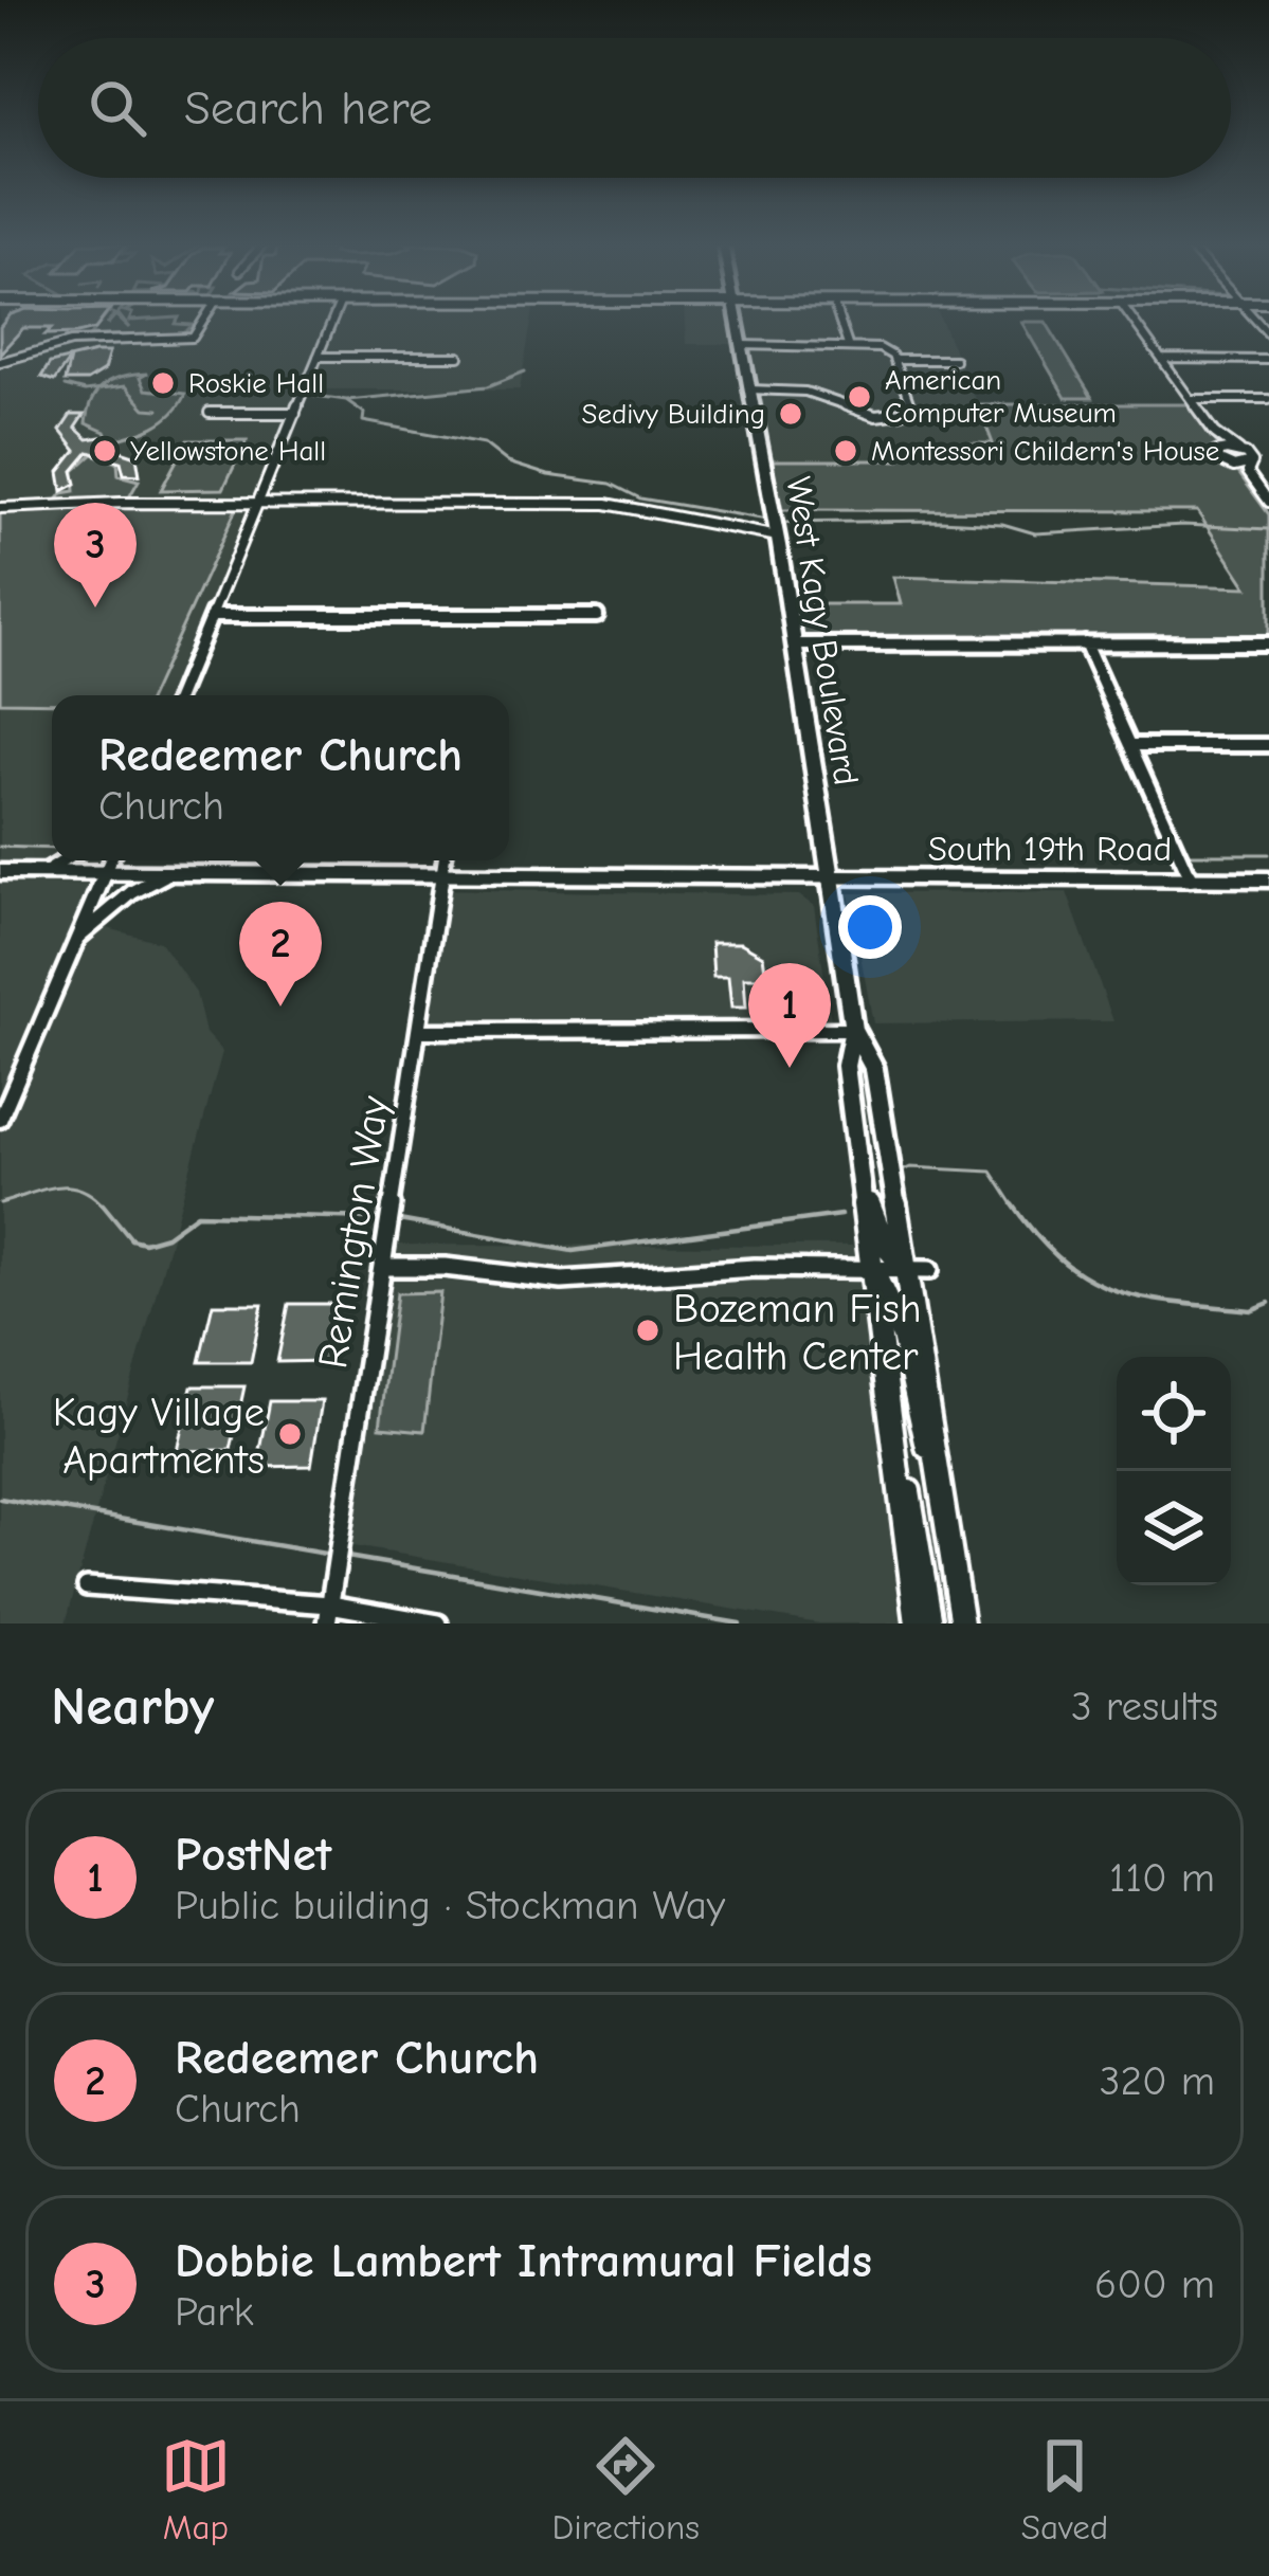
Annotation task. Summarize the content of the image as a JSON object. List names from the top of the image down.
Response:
{
  "streets": {
    "main road": ["West Kagy Boulevard", "South 19th Road"],
    "street": ["Remington Way"]
  },
  "crossings": [
    ["West Kagy Boulevard", "South 19th Road"],
    ["South 19th Road", "Remington Way"]
  ],
  "places": [
    "Roskie Hall",
    "American Computer Museum",
    "Sedivy Building",
    "Yellowstone Hall",
    "Montessori Childern's House",
    "Bozeman Fish Health Center",
    "Kagy Village Apartments"
  ],
  "page": {
    "search": "Search here",
    "pins": ["3", "2", "1"],
    "popup": ["Redeemer Church", "Church"],
    "heading": ["Nearby", "3 results"],
    "list": [
      {
        "mark": "1",
        "name": "PostNet",
        "note": "Public building · Stockman Way",
        "value": "110 m"
      },
      {
        "mark": "2",
        "name": "Redeemer Church",
        "note": "Church",
        "value": "320 m"
      },
      {
        "mark": "3",
        "name": "Dobbie Lambert Intramural Fields",
        "note": "Park",
        "value": "600 m"
      }
    ],
    "nav": ["Map", "Directions", "Saved"]
  }
}
